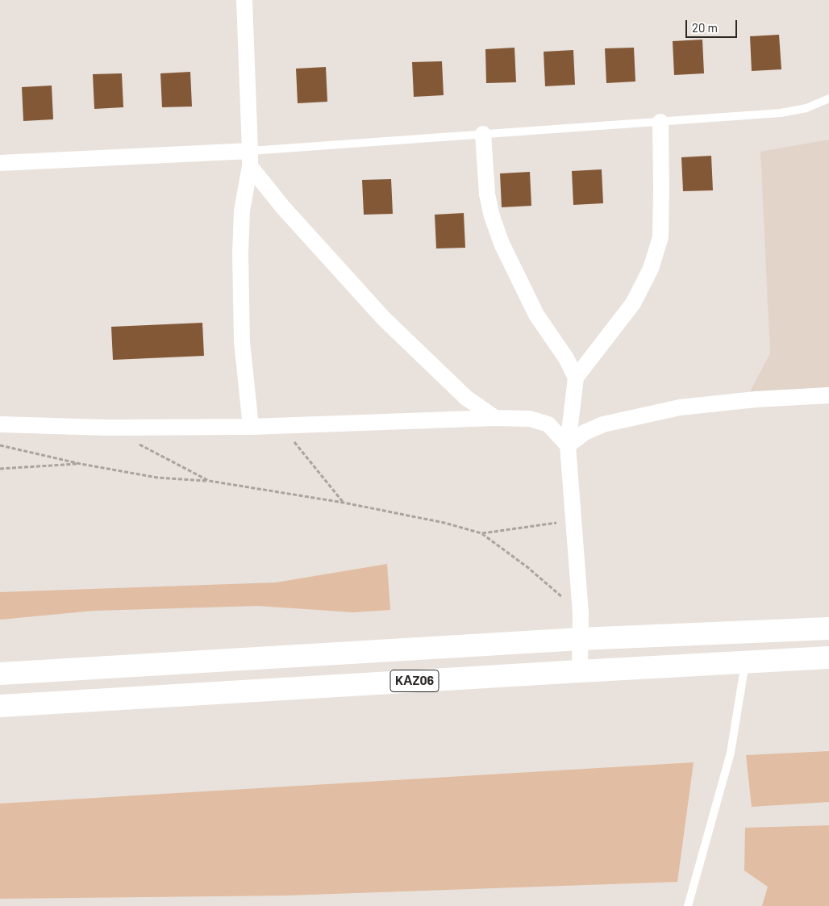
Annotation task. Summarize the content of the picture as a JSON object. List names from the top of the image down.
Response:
{
  "streets": {
    "highway": ["KАZ06"]
  },
  "scale_bar": "20 m"
}
